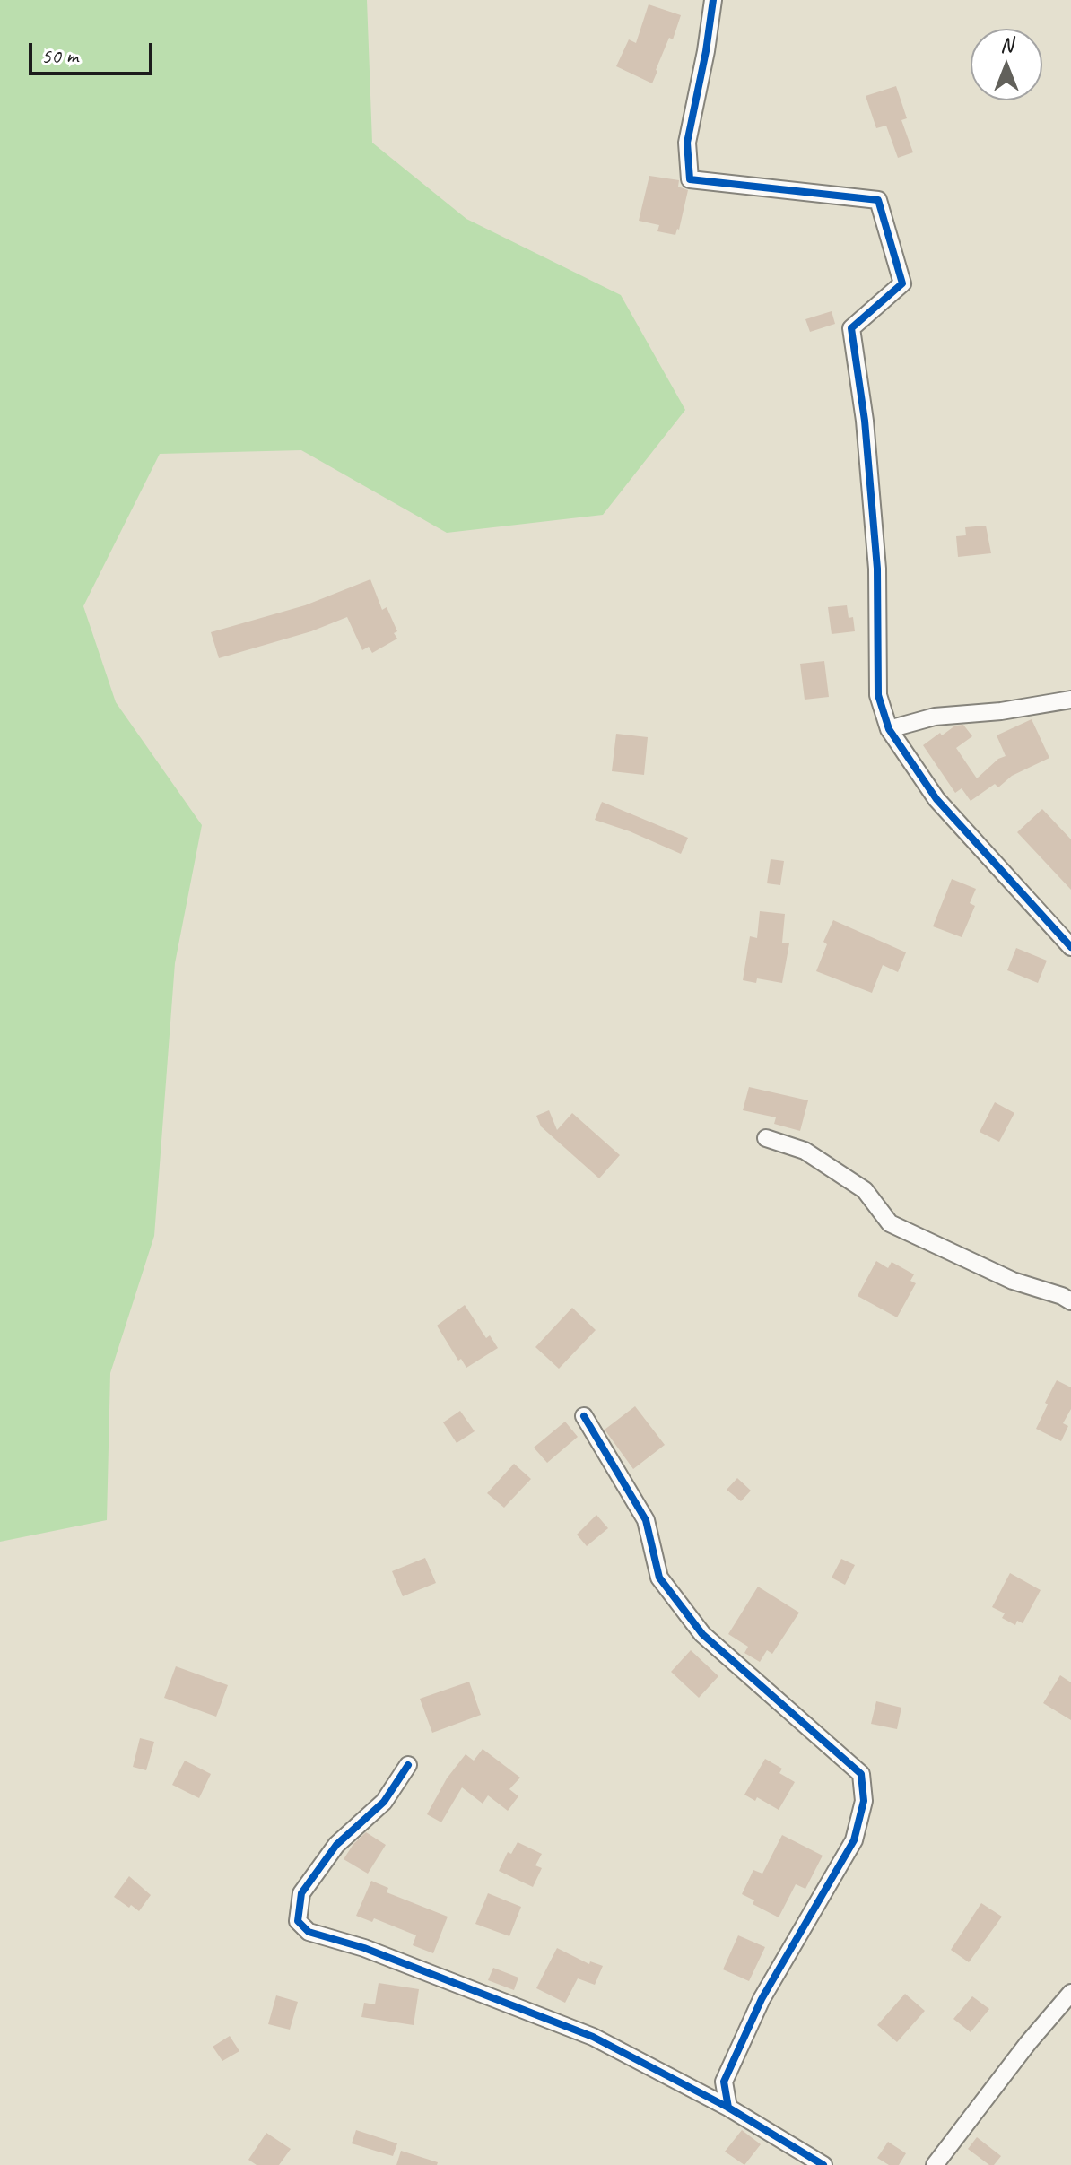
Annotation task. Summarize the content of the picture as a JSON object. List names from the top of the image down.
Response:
{
  "scale_bar": "50 m",
  "north": "top"
}
